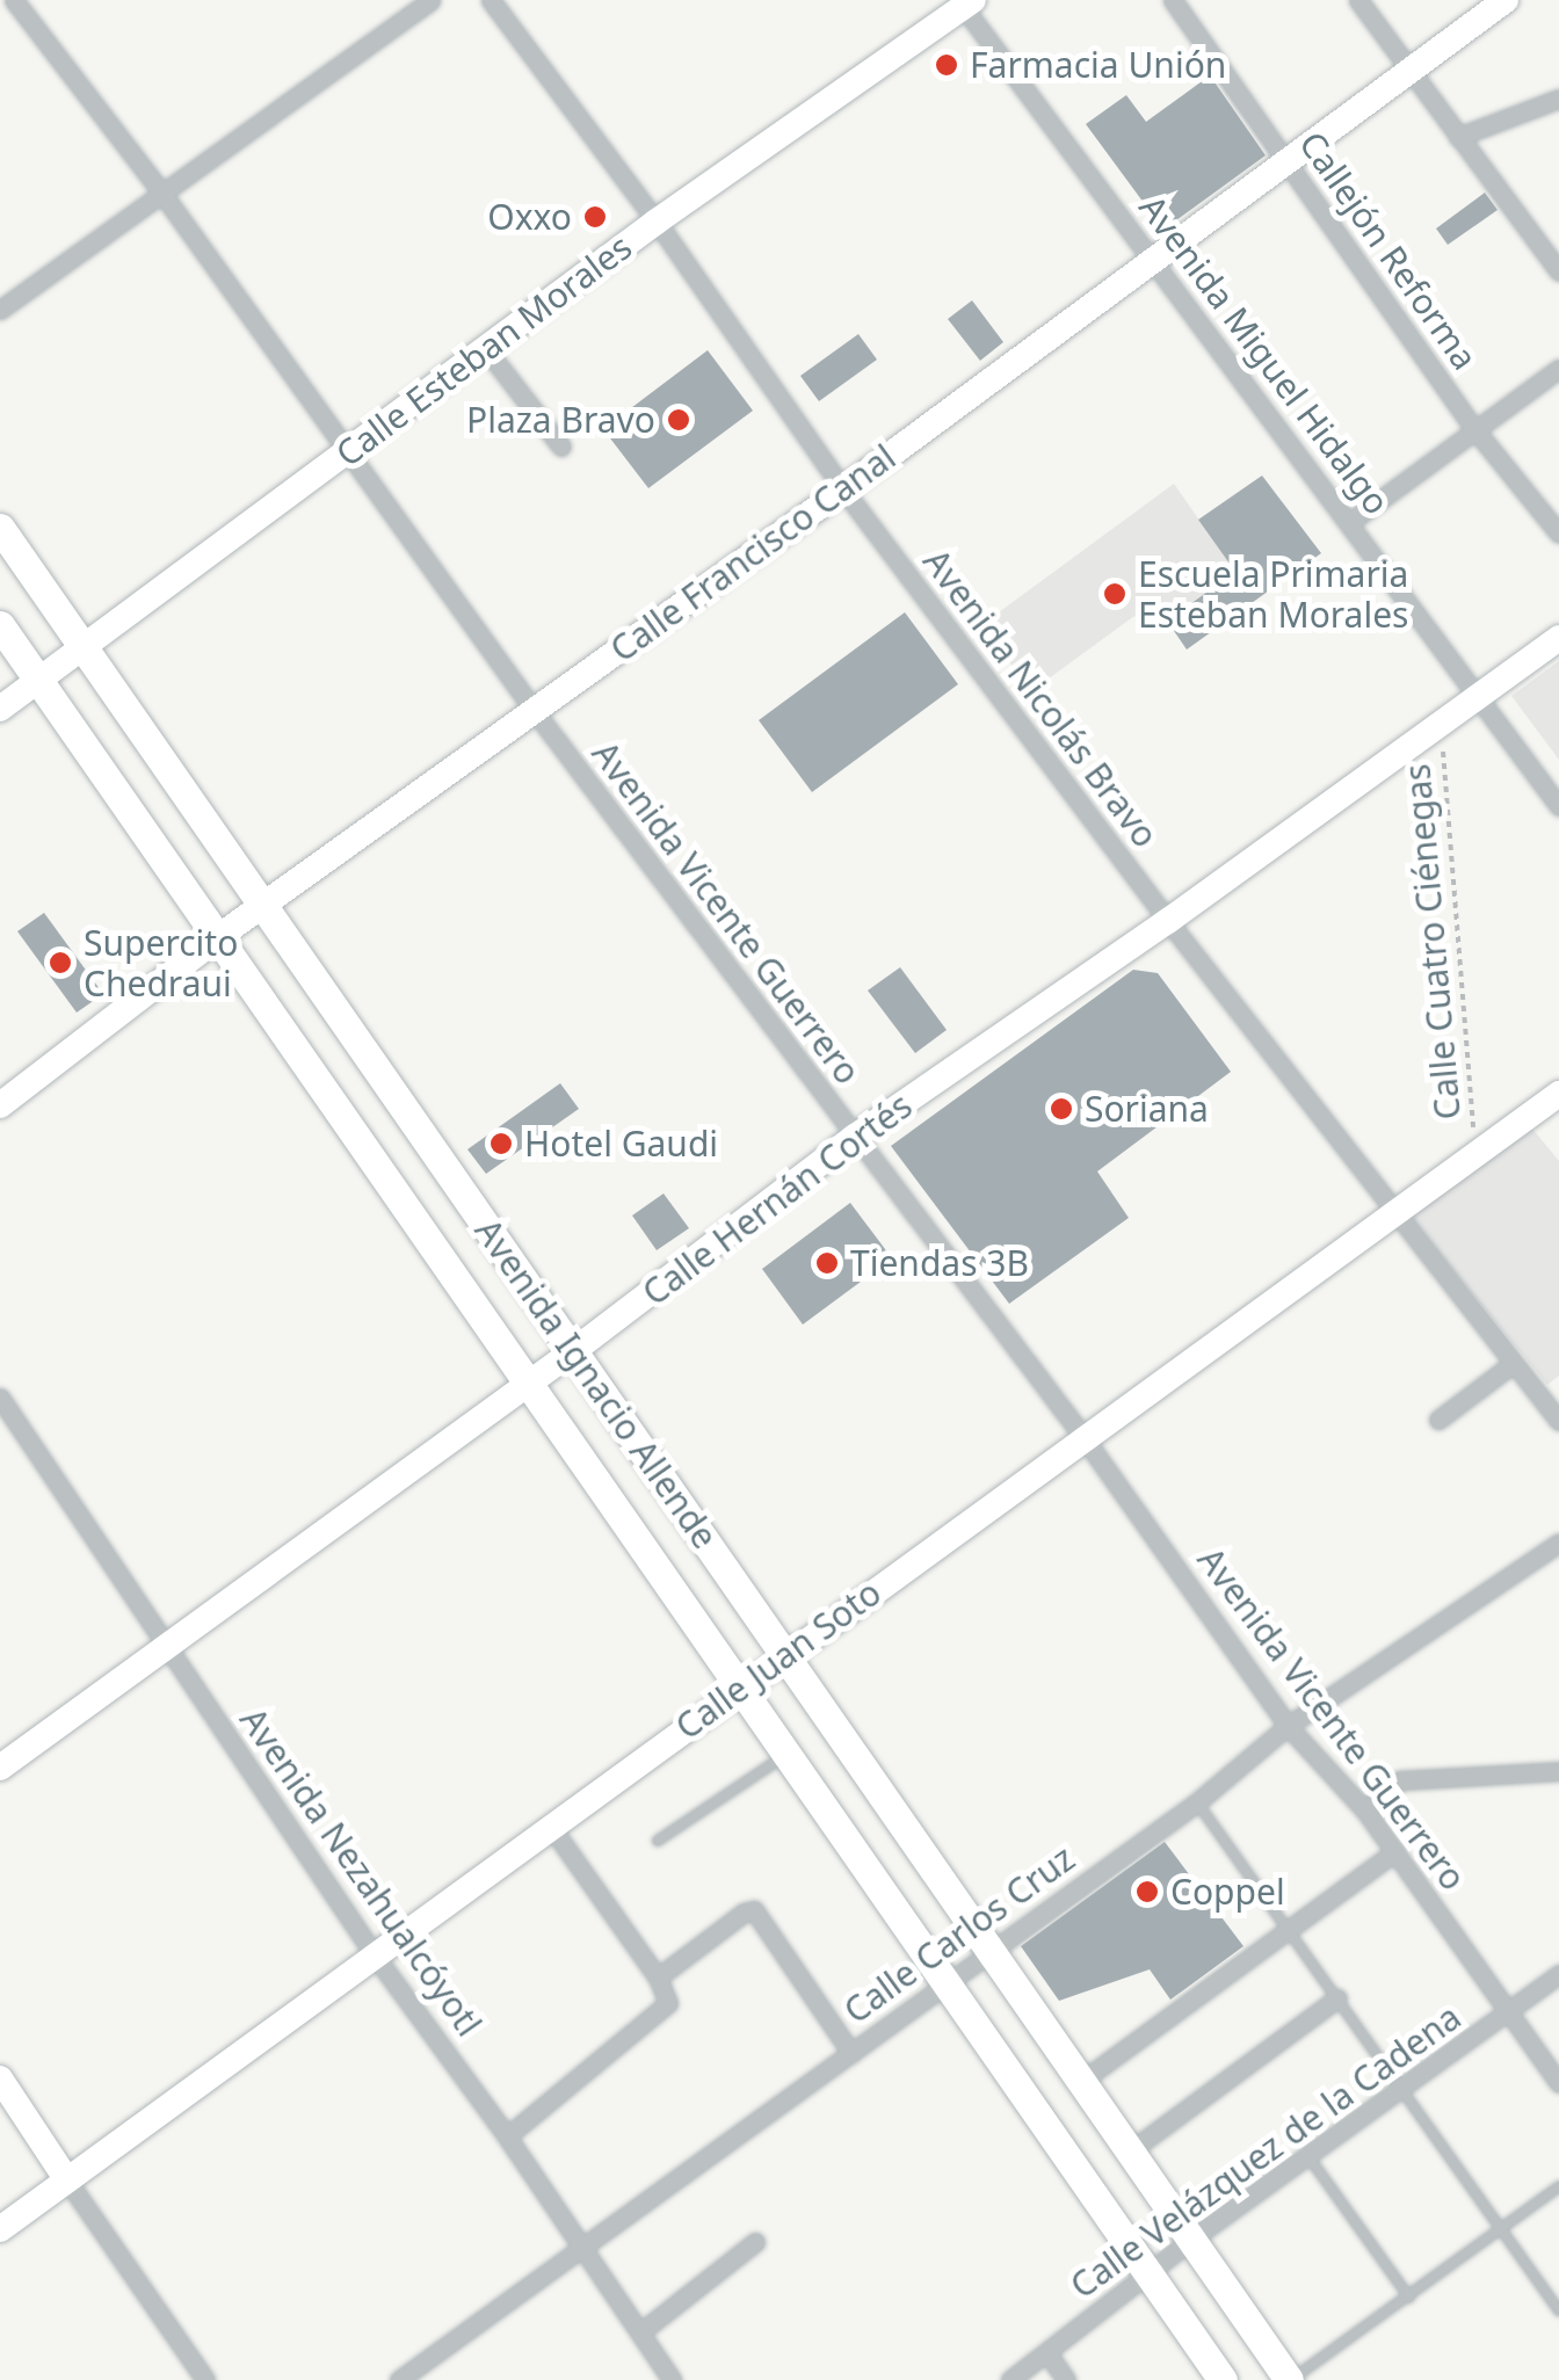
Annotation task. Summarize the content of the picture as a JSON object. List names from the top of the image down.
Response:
{
  "streets": {
    "main road": [
      "Calle Esteban Morales",
      "Calle Francisco Canal",
      "Calle Hernán Cortés",
      "Avenida Ignacio Allende",
      "Calle Juan Soto"
    ],
    "street": [
      "Callejón Reforma",
      "Avenida Miguel Hidalgo",
      "Avenida Nicolás Bravo",
      "Avenida Vicente Guerrero",
      "Avenida Nezahualcóyotl",
      "Calle Carlos Cruz",
      "Calle Velázquez de la Cadena"
    ],
    "path": ["Calle Cuatro Ciénegas"]
  },
  "crossings": [
    ["Callejón Reforma", "Calle Francisco Canal"],
    ["Calle Esteban Morales", "Avenida Miguel Hidalgo"],
    ["Calle Esteban Morales", "Avenida Nicolás Bravo"],
    ["Calle Esteban Morales", "Avenida Vicente Guerrero"],
    ["Calle Esteban Morales", "Avenida Ignacio Allende"],
    ["Avenida Miguel Hidalgo", "Calle Francisco Canal"],
    ["Avenida Miguel Hidalgo", "Calle Hernán Cortés"],
    ["Calle Francisco Canal", "Avenida Nicolás Bravo"],
    ["Calle Francisco Canal", "Avenida Vicente Guerrero"],
    ["Calle Francisco Canal", "Avenida Ignacio Allende"],
    ["Avenida Nicolás Bravo", "Calle Hernán Cortés"],
    ["Avenida Nicolás Bravo", "Calle Juan Soto"],
    ["Avenida Vicente Guerrero", "Calle Hernán Cortés"],
    ["Avenida Vicente Guerrero", "Calle Juan Soto"],
    ["Avenida Vicente Guerrero", "Calle Carlos Cruz"],
    ["Avenida Vicente Guerrero", "Calle Velázquez de la Cadena"],
    ["Calle Cuatro Ciénegas", "Calle Hernán Cortés"],
    ["Calle Cuatro Ciénegas", "Calle Juan Soto"],
    ["Calle Hernán Cortés", "Avenida Ignacio Allende"],
    ["Calle Hernán Cortés", "Avenida Nezahualcóyotl"],
    ["Avenida Ignacio Allende", "Calle Juan Soto"],
    ["Avenida Ignacio Allende", "Calle Carlos Cruz"],
    ["Avenida Ignacio Allende", "Calle Velázquez de la Cadena"],
    ["Calle Juan Soto", "Avenida Nezahualcóyotl"],
    ["Avenida Nezahualcóyotl", "Calle Carlos Cruz"]
  ],
  "places": [
    "Farmacia Unión",
    "Oxxo",
    "Plaza Bravo",
    "Escuela Primaria Esteban Morales",
    "Supercito Chedraui",
    "Soriana",
    "Hotel Gaudi",
    "Tiendas 3B",
    "Coppel"
  ]
}
